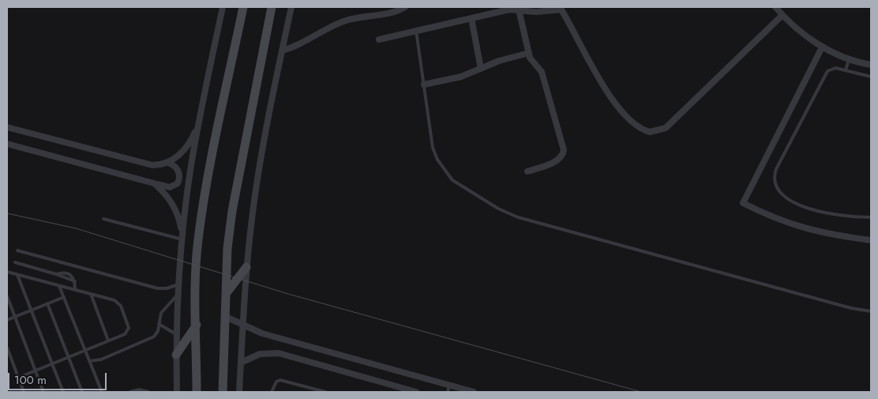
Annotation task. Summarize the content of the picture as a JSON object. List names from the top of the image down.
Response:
{
  "scale_bar": "100 m"
}
